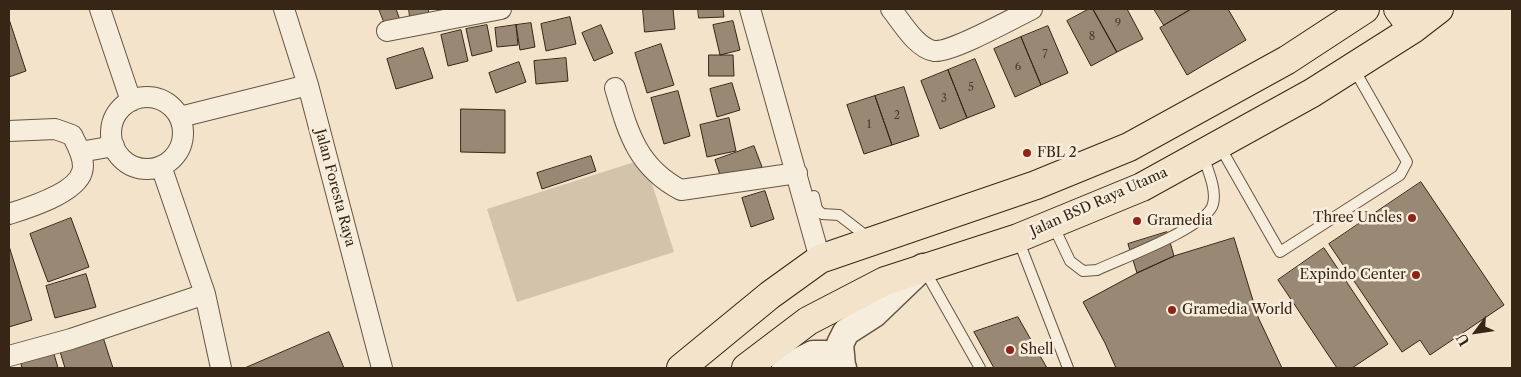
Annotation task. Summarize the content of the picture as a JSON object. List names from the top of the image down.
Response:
{
  "streets": {
    "main road": ["Jalan BSD Raya Utama"],
    "street": ["Jalan Foresta Raya"]
  },
  "places": [
    "FBL 2",
    "Three Uncles",
    "Gramedia",
    "Expindo Center",
    "Gramedia World",
    "Shell"
  ],
  "house_numbers": [
    "9",
    "8",
    "7",
    "6",
    "5",
    "3",
    "2",
    "1"
  ],
  "north": "bottom left"
}
